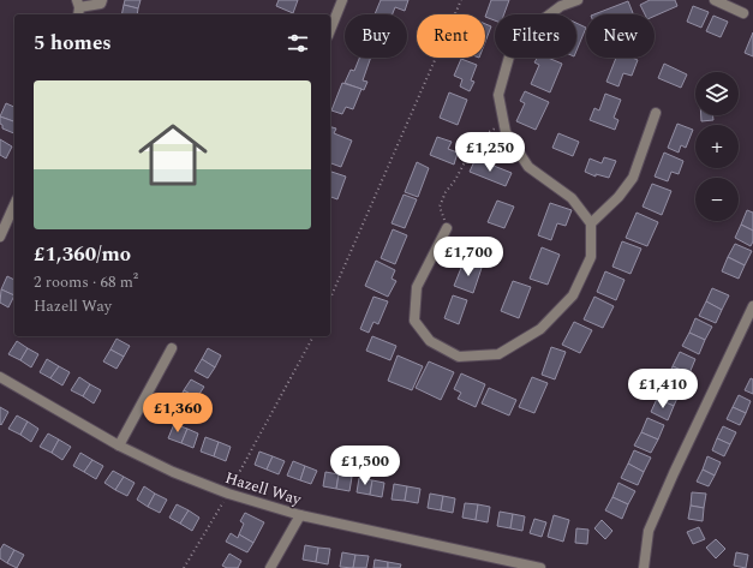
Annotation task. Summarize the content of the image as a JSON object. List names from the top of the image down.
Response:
{
  "streets": {
    "street": ["Hazell Way"]
  },
  "page": {
    "chip": [
      "Buy",
      "Rent",
      "Filters",
      "New"
    ],
    "heading": "5 homes",
    "map_buttons": ["+", "−"],
    "list": [
      {
        "name": "£1,360/mo",
        "note": "2 rooms · 68 m² · Hazell Way"
      }
    ],
    "price": [
      "£1,250",
      "£1,700",
      "£1,410",
      "£1,360",
      "£1,500"
    ]
  }
}
